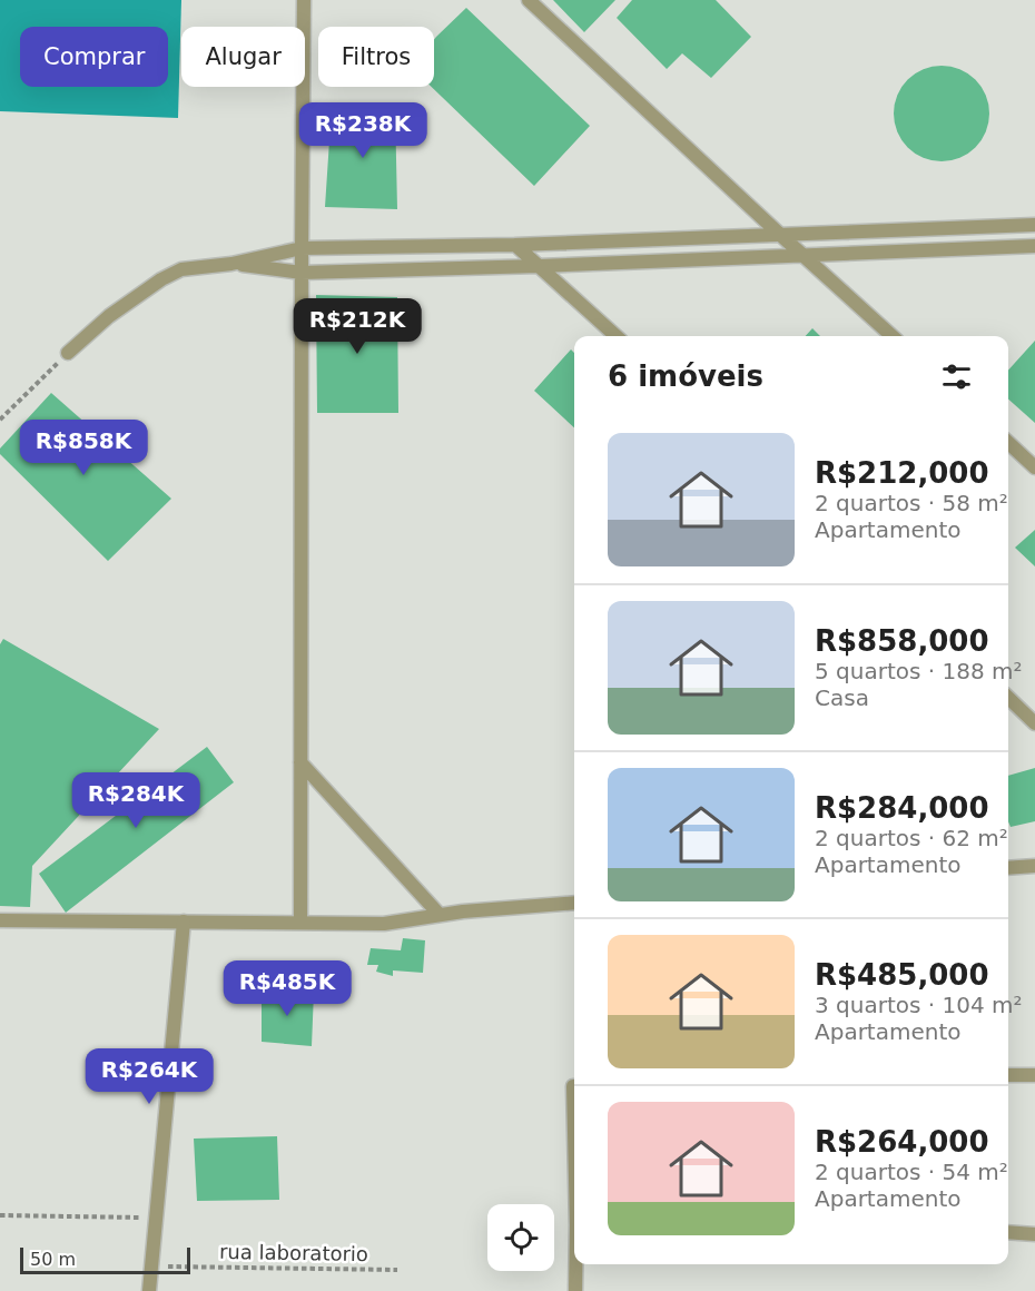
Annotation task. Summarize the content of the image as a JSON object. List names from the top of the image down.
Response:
{
  "streets": {
    "path": ["rua laboratorio"]
  },
  "scale_bar": "50 m",
  "page": {
    "chip": ["Comprar", "Alugar", "Filtros"],
    "price": [
      "R$238K",
      "R$212K",
      "R$858K",
      "R$284K",
      "R$485K",
      "R$264K"
    ],
    "heading": "6 imóveis",
    "list": [
      {
        "name": "R$212,000",
        "note": "2 quartos · 58 m² · Apartamento"
      },
      {
        "name": "R$858,000",
        "note": "5 quartos · 188 m² · Casa"
      },
      {
        "name": "R$284,000",
        "note": "2 quartos · 62 m² · Apartamento"
      },
      {
        "name": "R$485,000",
        "note": "3 quartos · 104 m² · Apartamento"
      },
      {
        "name": "R$264,000",
        "note": "2 quartos · 54 m² · Apartamento"
      }
    ],
    "scale": "50 m"
  }
}
